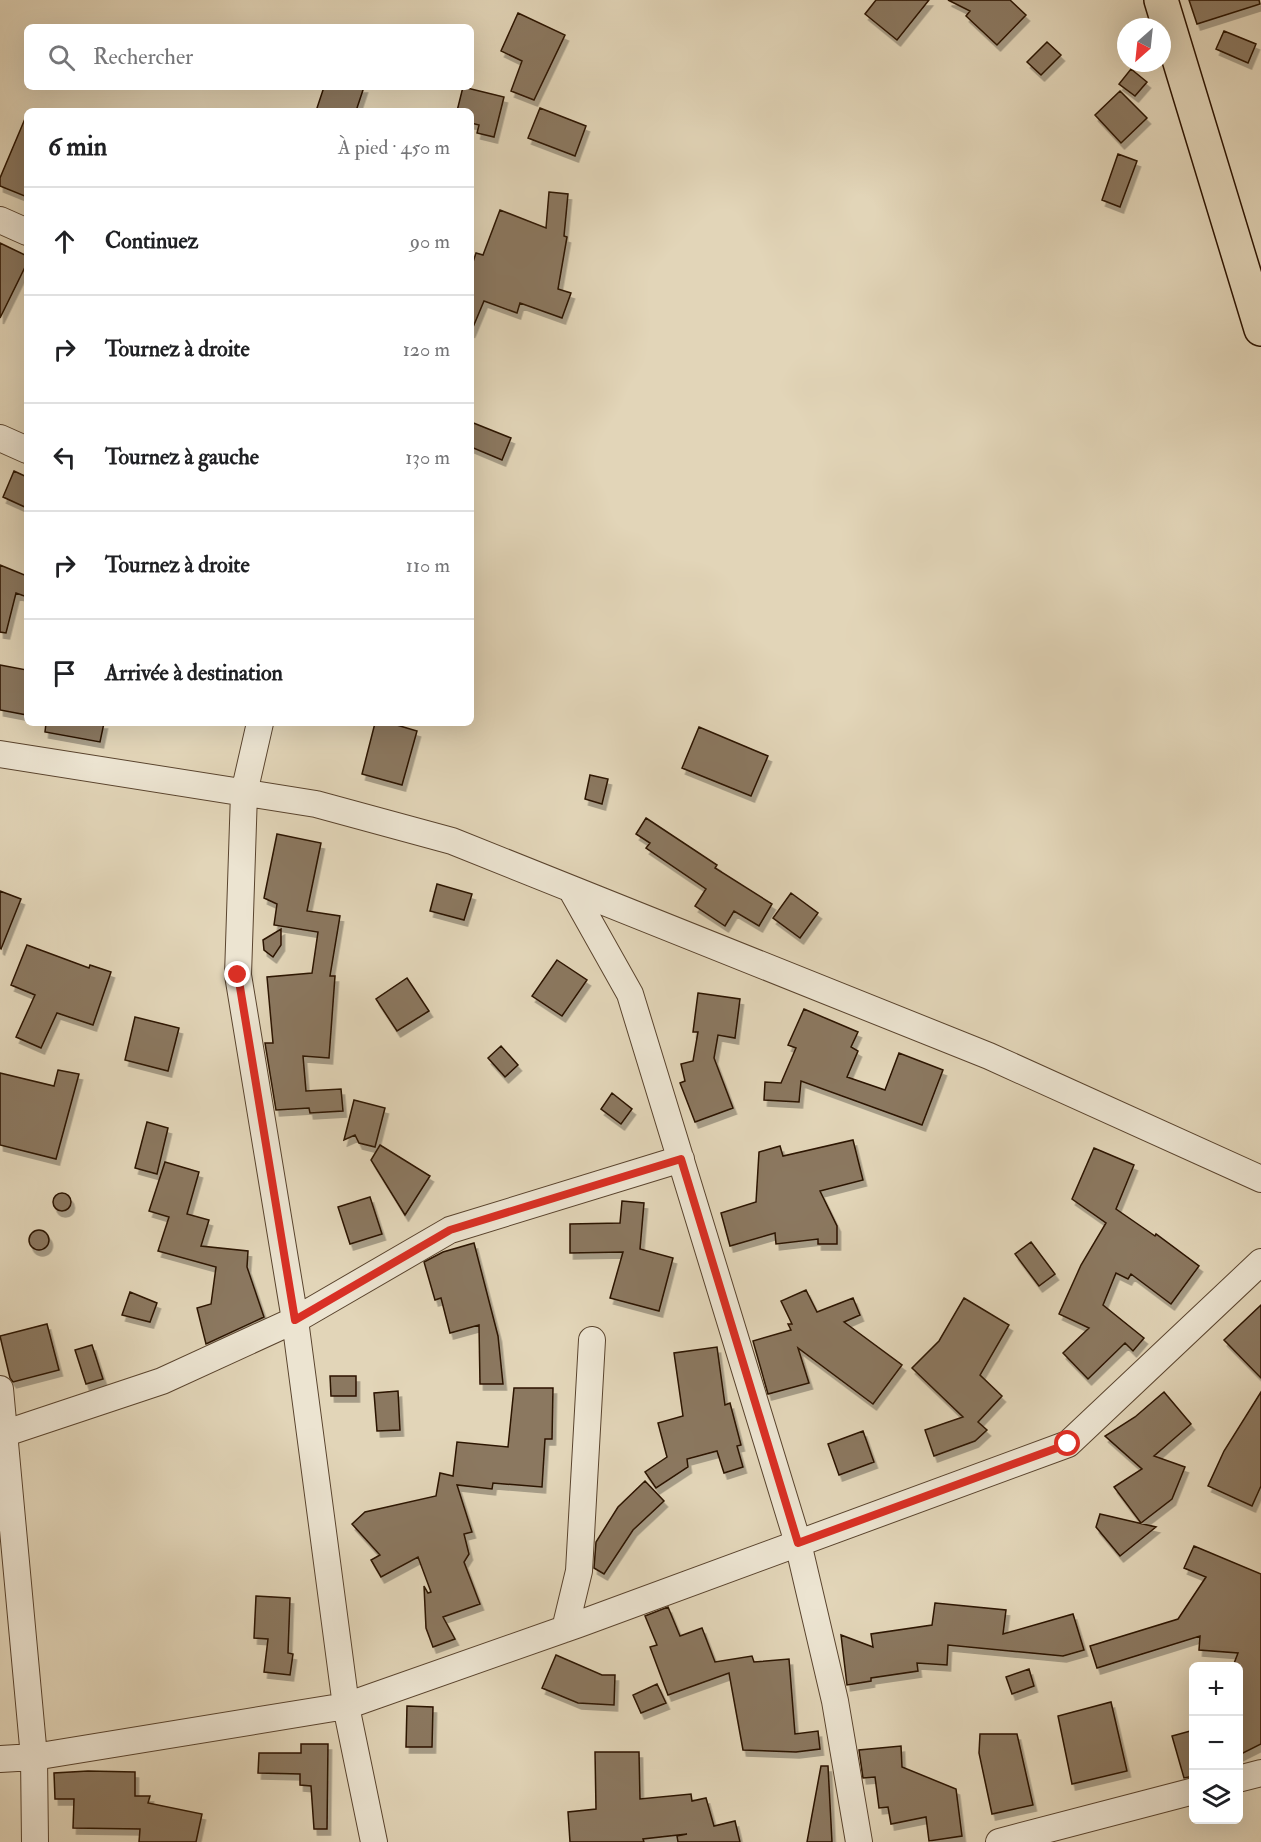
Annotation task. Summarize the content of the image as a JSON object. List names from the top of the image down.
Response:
{
  "north": "bottom left",
  "page": {
    "search": "Rechercher",
    "heading": ["6 min", "À pied · 450 m"],
    "list": [
      ["Continuez", "90 m"],
      ["Tournez à droite", "120 m"],
      ["Tournez à gauche", "130 m"],
      ["Tournez à droite", "110 m"],
      "Arrivée à destination"
    ],
    "map_buttons": ["+", "−"]
  }
}
